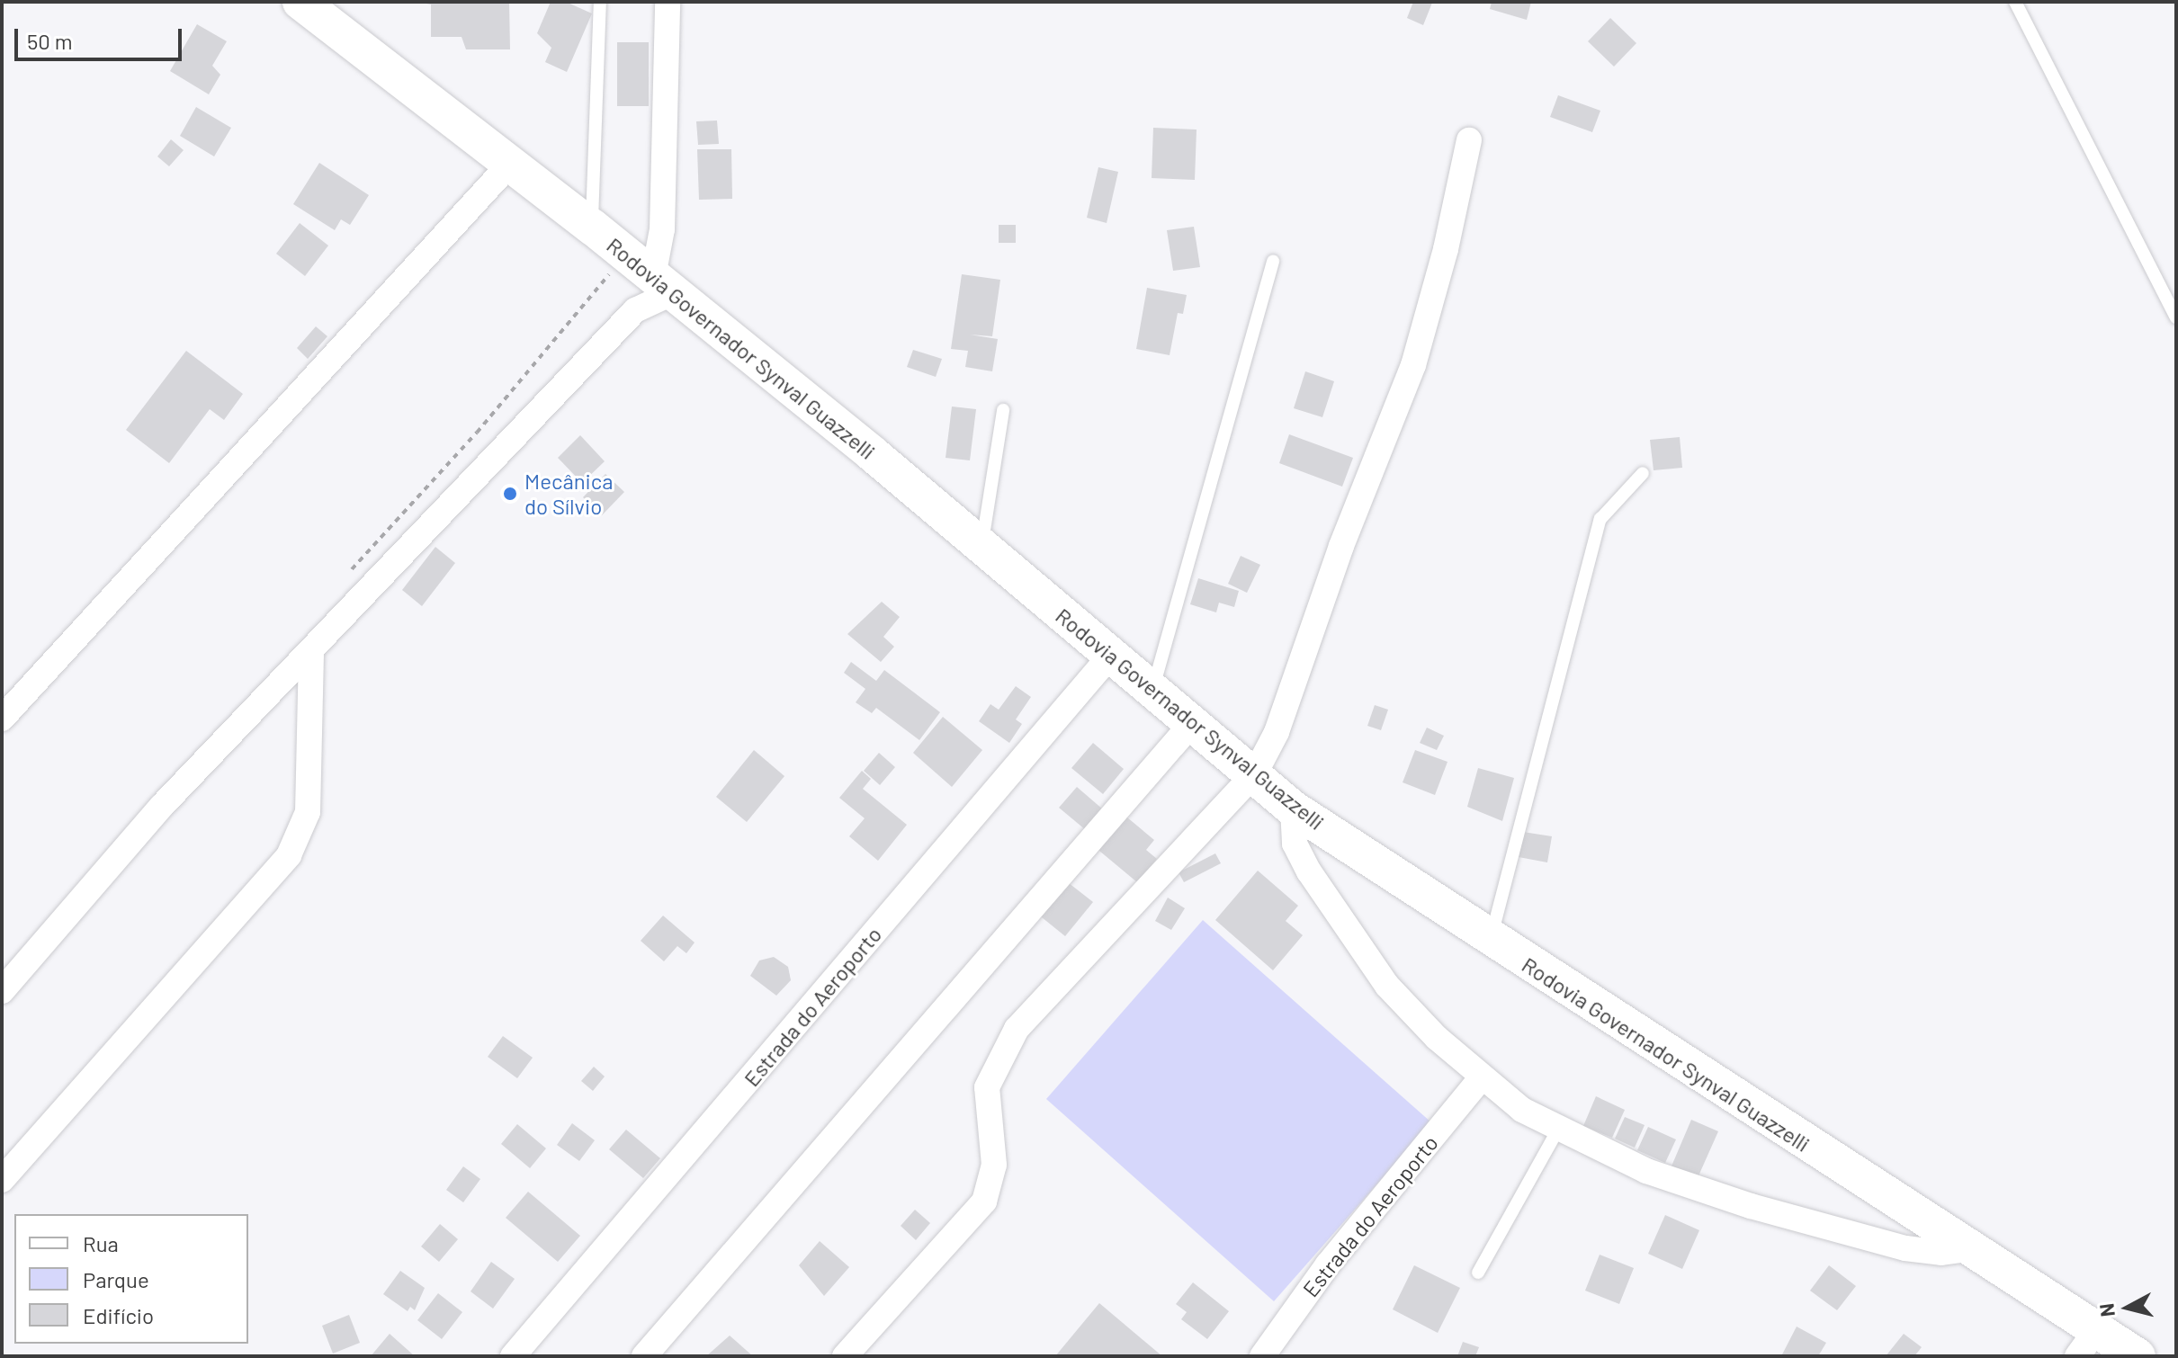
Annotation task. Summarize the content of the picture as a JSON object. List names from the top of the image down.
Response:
{
  "streets": {
    "main road": ["Rodovia Governador Synval Guazzelli"],
    "street": ["Estrada do Aeroporto"]
  },
  "crossings": [
    ["Rodovia Governador Synval Guazzelli", "Estrada do Aeroporto"]
  ],
  "places": ["Mecânica do Sílvio"],
  "legend": ["Rua", "Parque", "Edifício"],
  "scale_bar": "50 m",
  "north": "left"
}
